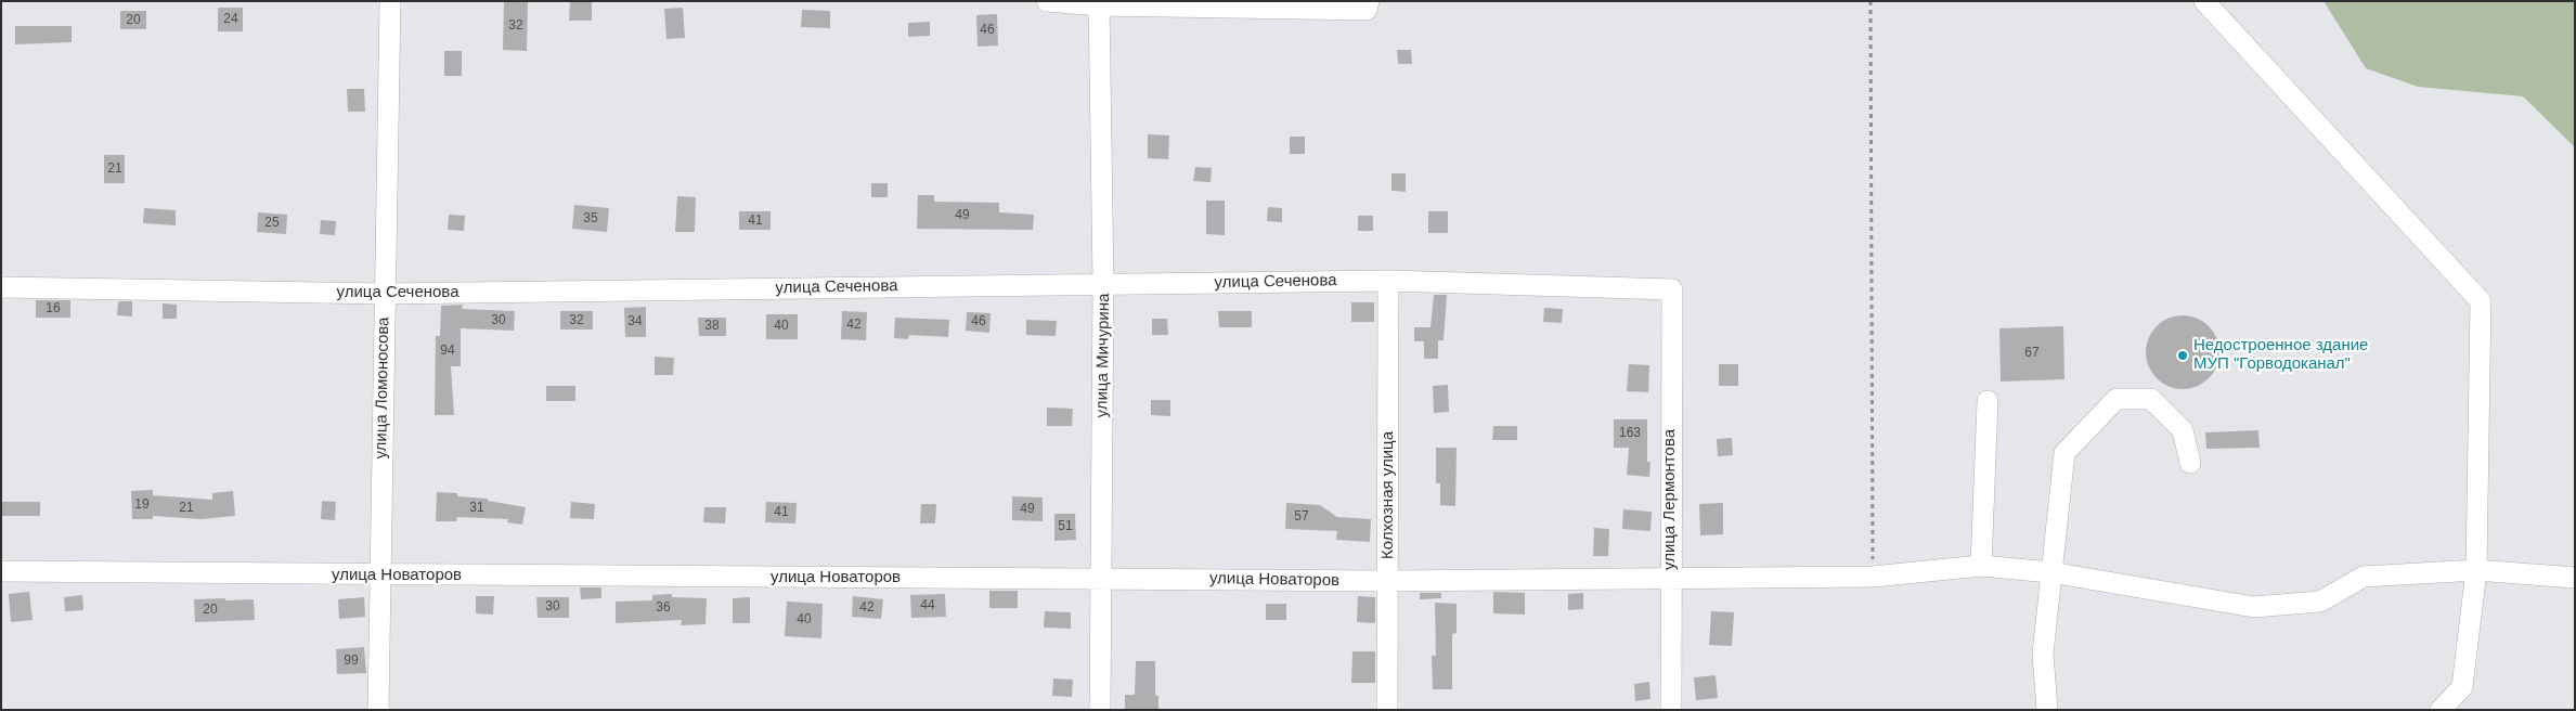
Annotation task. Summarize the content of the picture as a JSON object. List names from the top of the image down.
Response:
{
  "streets": {
    "street": [
      "улица Сеченова",
      "улица Мичурина",
      "улица Ломоносова",
      "Колхозная улица",
      "улица Лермонтова",
      "улица Новаторов"
    ]
  },
  "crossings": [
    ["улица Сеченова", "улица Мичурина"],
    ["улица Сеченова", "улица Ломоносова"],
    ["улица Сеченова", "Колхозная улица"],
    ["улица Сеченова", "улица Лермонтова"],
    ["улица Мичурина", "улица Новаторов"],
    ["улица Ломоносова", "улица Новаторов"],
    ["Колхозная улица", "улица Новаторов"],
    ["улица Лермонтова", "улица Новаторов"]
  ],
  "places": ["Недостроенное здание МУП \"Горводоканал\""],
  "house_numbers": [
    "24",
    "20",
    "32",
    "46",
    "21",
    "49",
    "35",
    "41",
    "25",
    "16",
    "30",
    "32",
    "34",
    "46",
    "42",
    "38",
    "40",
    "94",
    "67",
    "163",
    "19",
    "21",
    "31",
    "49",
    "41",
    "57",
    "51",
    "44",
    "30",
    "36",
    "42",
    "20",
    "40",
    "99"
  ]
}
